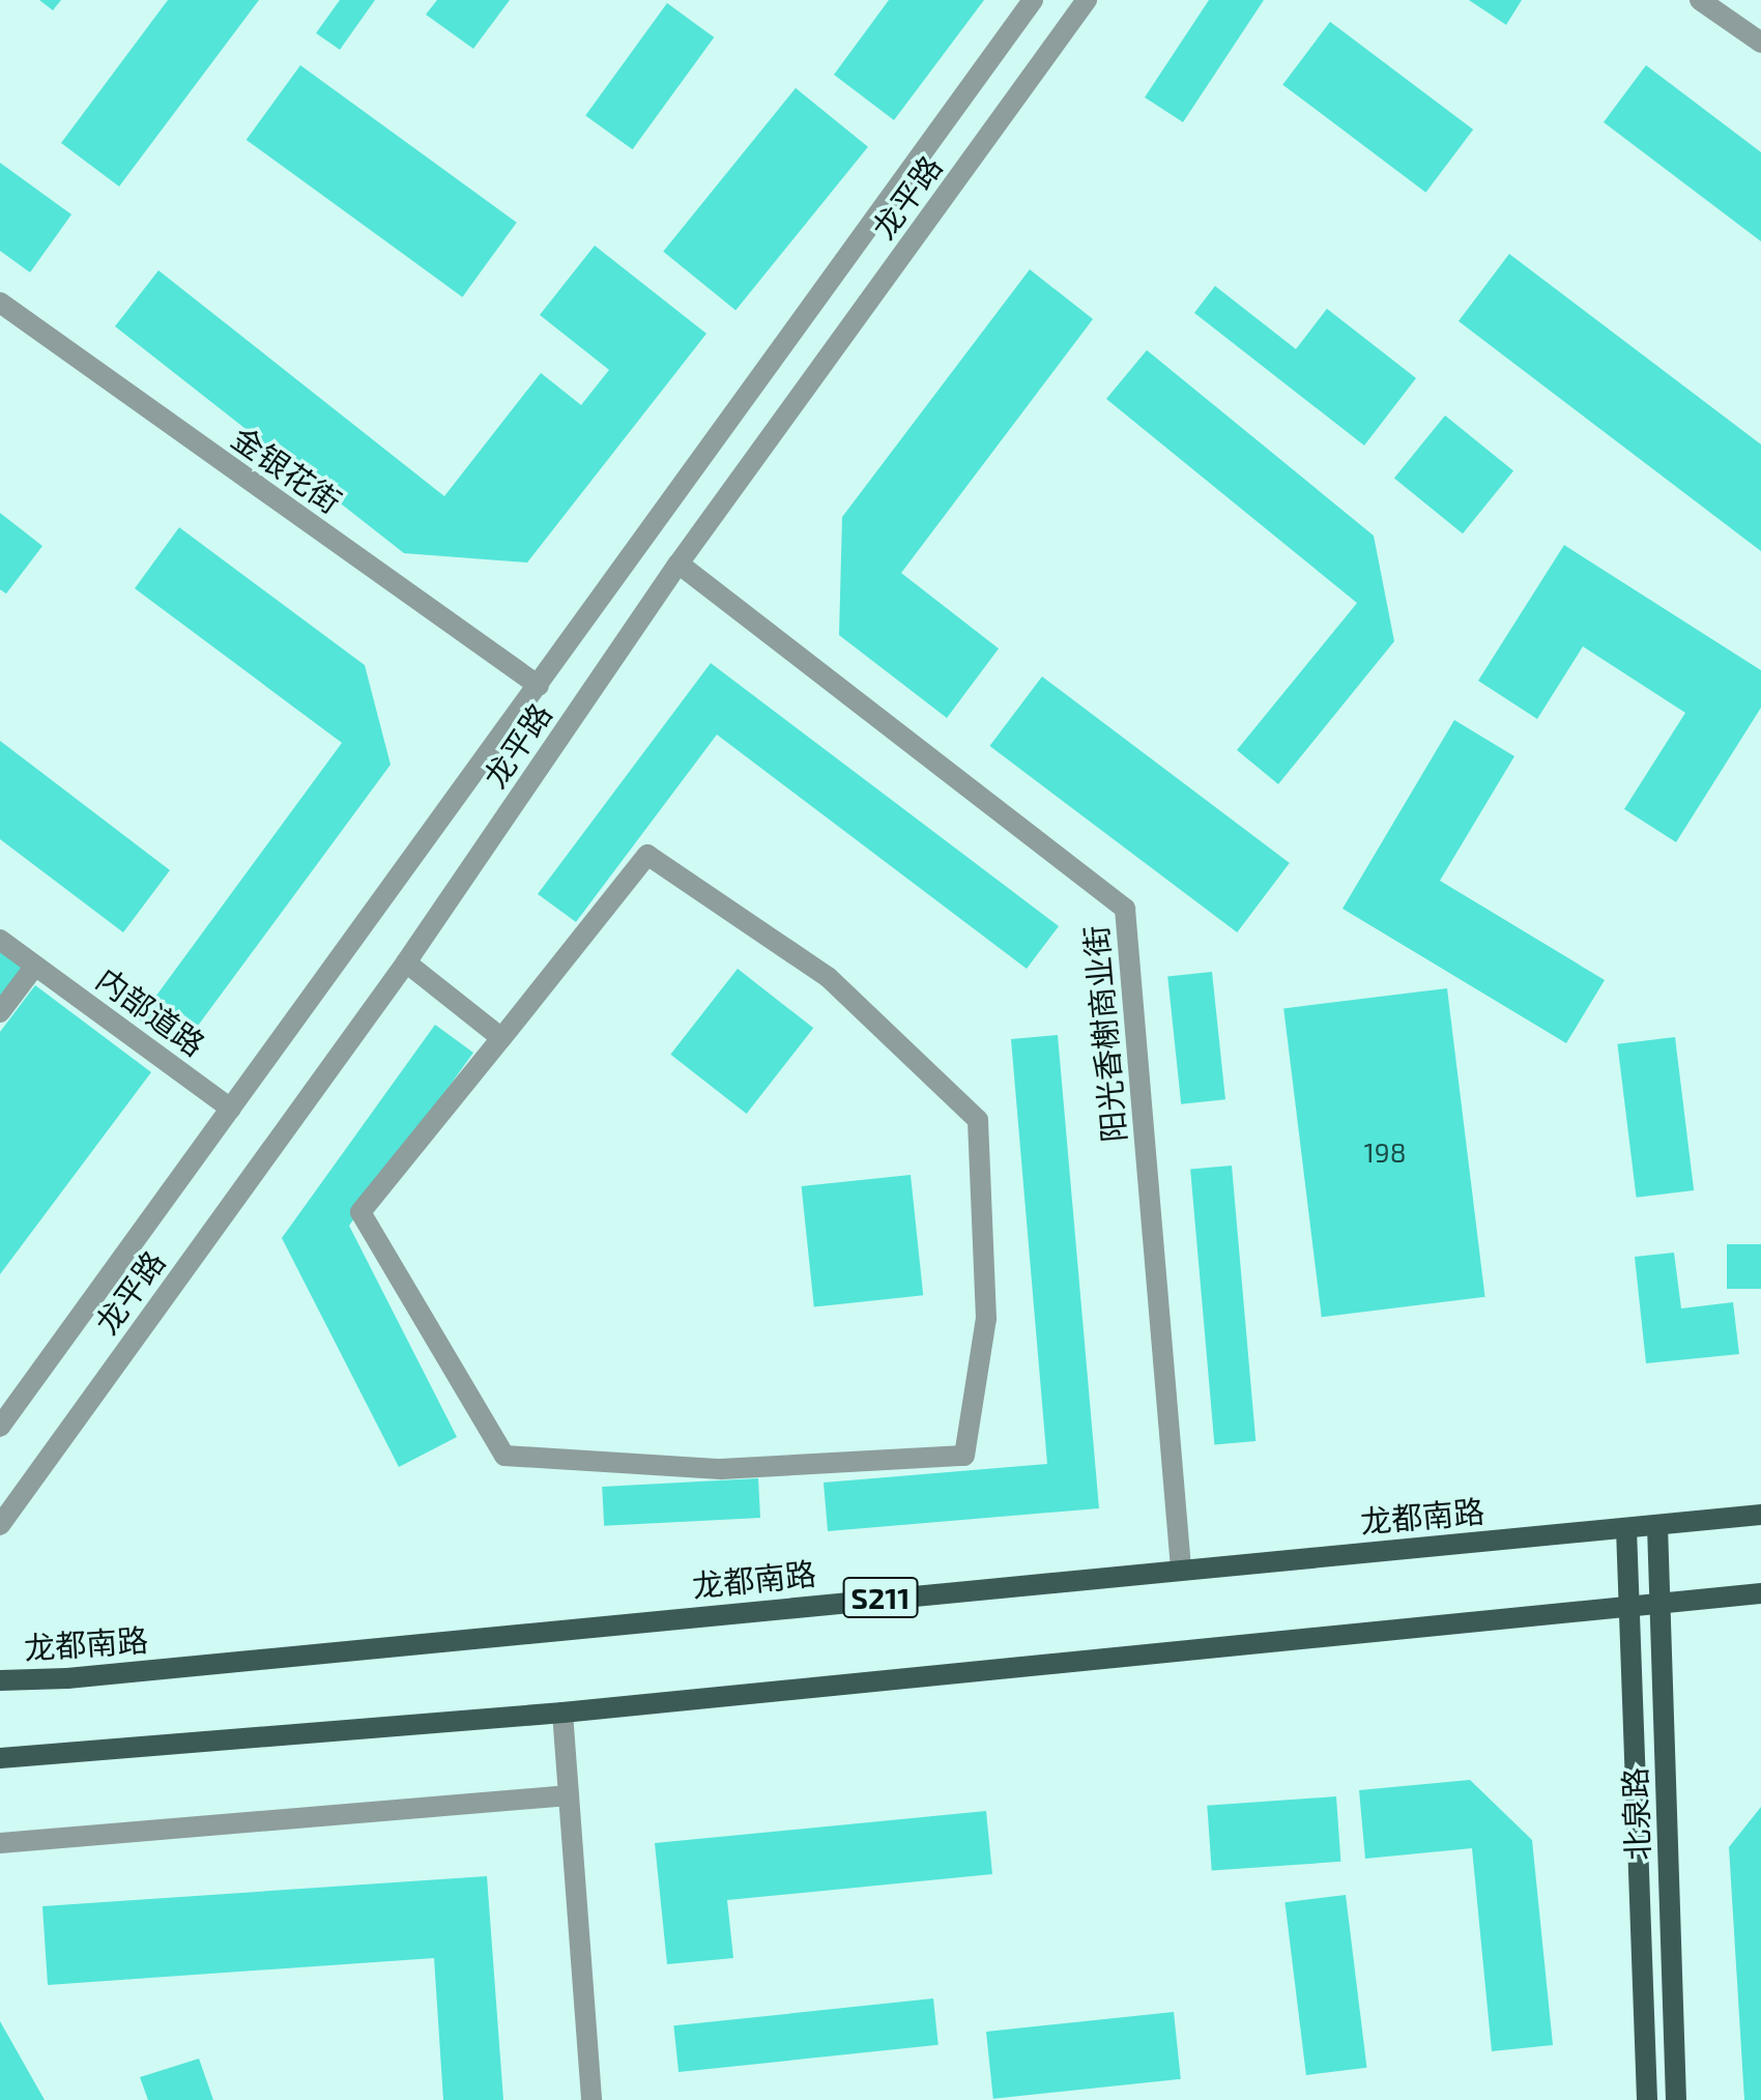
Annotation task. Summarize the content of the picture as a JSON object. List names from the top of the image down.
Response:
{
  "streets": {
    "main road": ["龙都南路", "S211", "北泉路"],
    "street": [
      "龙平路",
      "金银花街",
      "内部道路",
      "阳光香榭商业街"
    ]
  },
  "crossings": [
    ["龙平路", "金银花街"],
    ["龙平路", "内部道路"],
    ["龙平路", "阳光香榭商业街"],
    ["阳光香榭商业街", "龙都南路"],
    ["龙都南路", "北泉路"]
  ],
  "house_numbers": ["198"]
}
